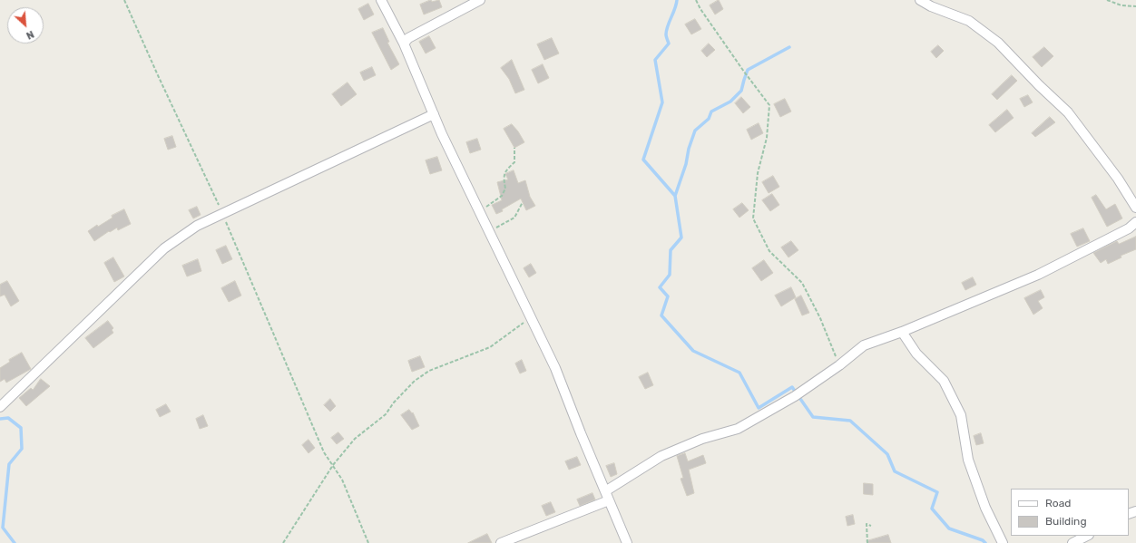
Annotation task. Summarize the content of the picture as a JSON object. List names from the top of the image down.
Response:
{
  "legend": ["Road", "Building"],
  "north": "bottom right"
}
